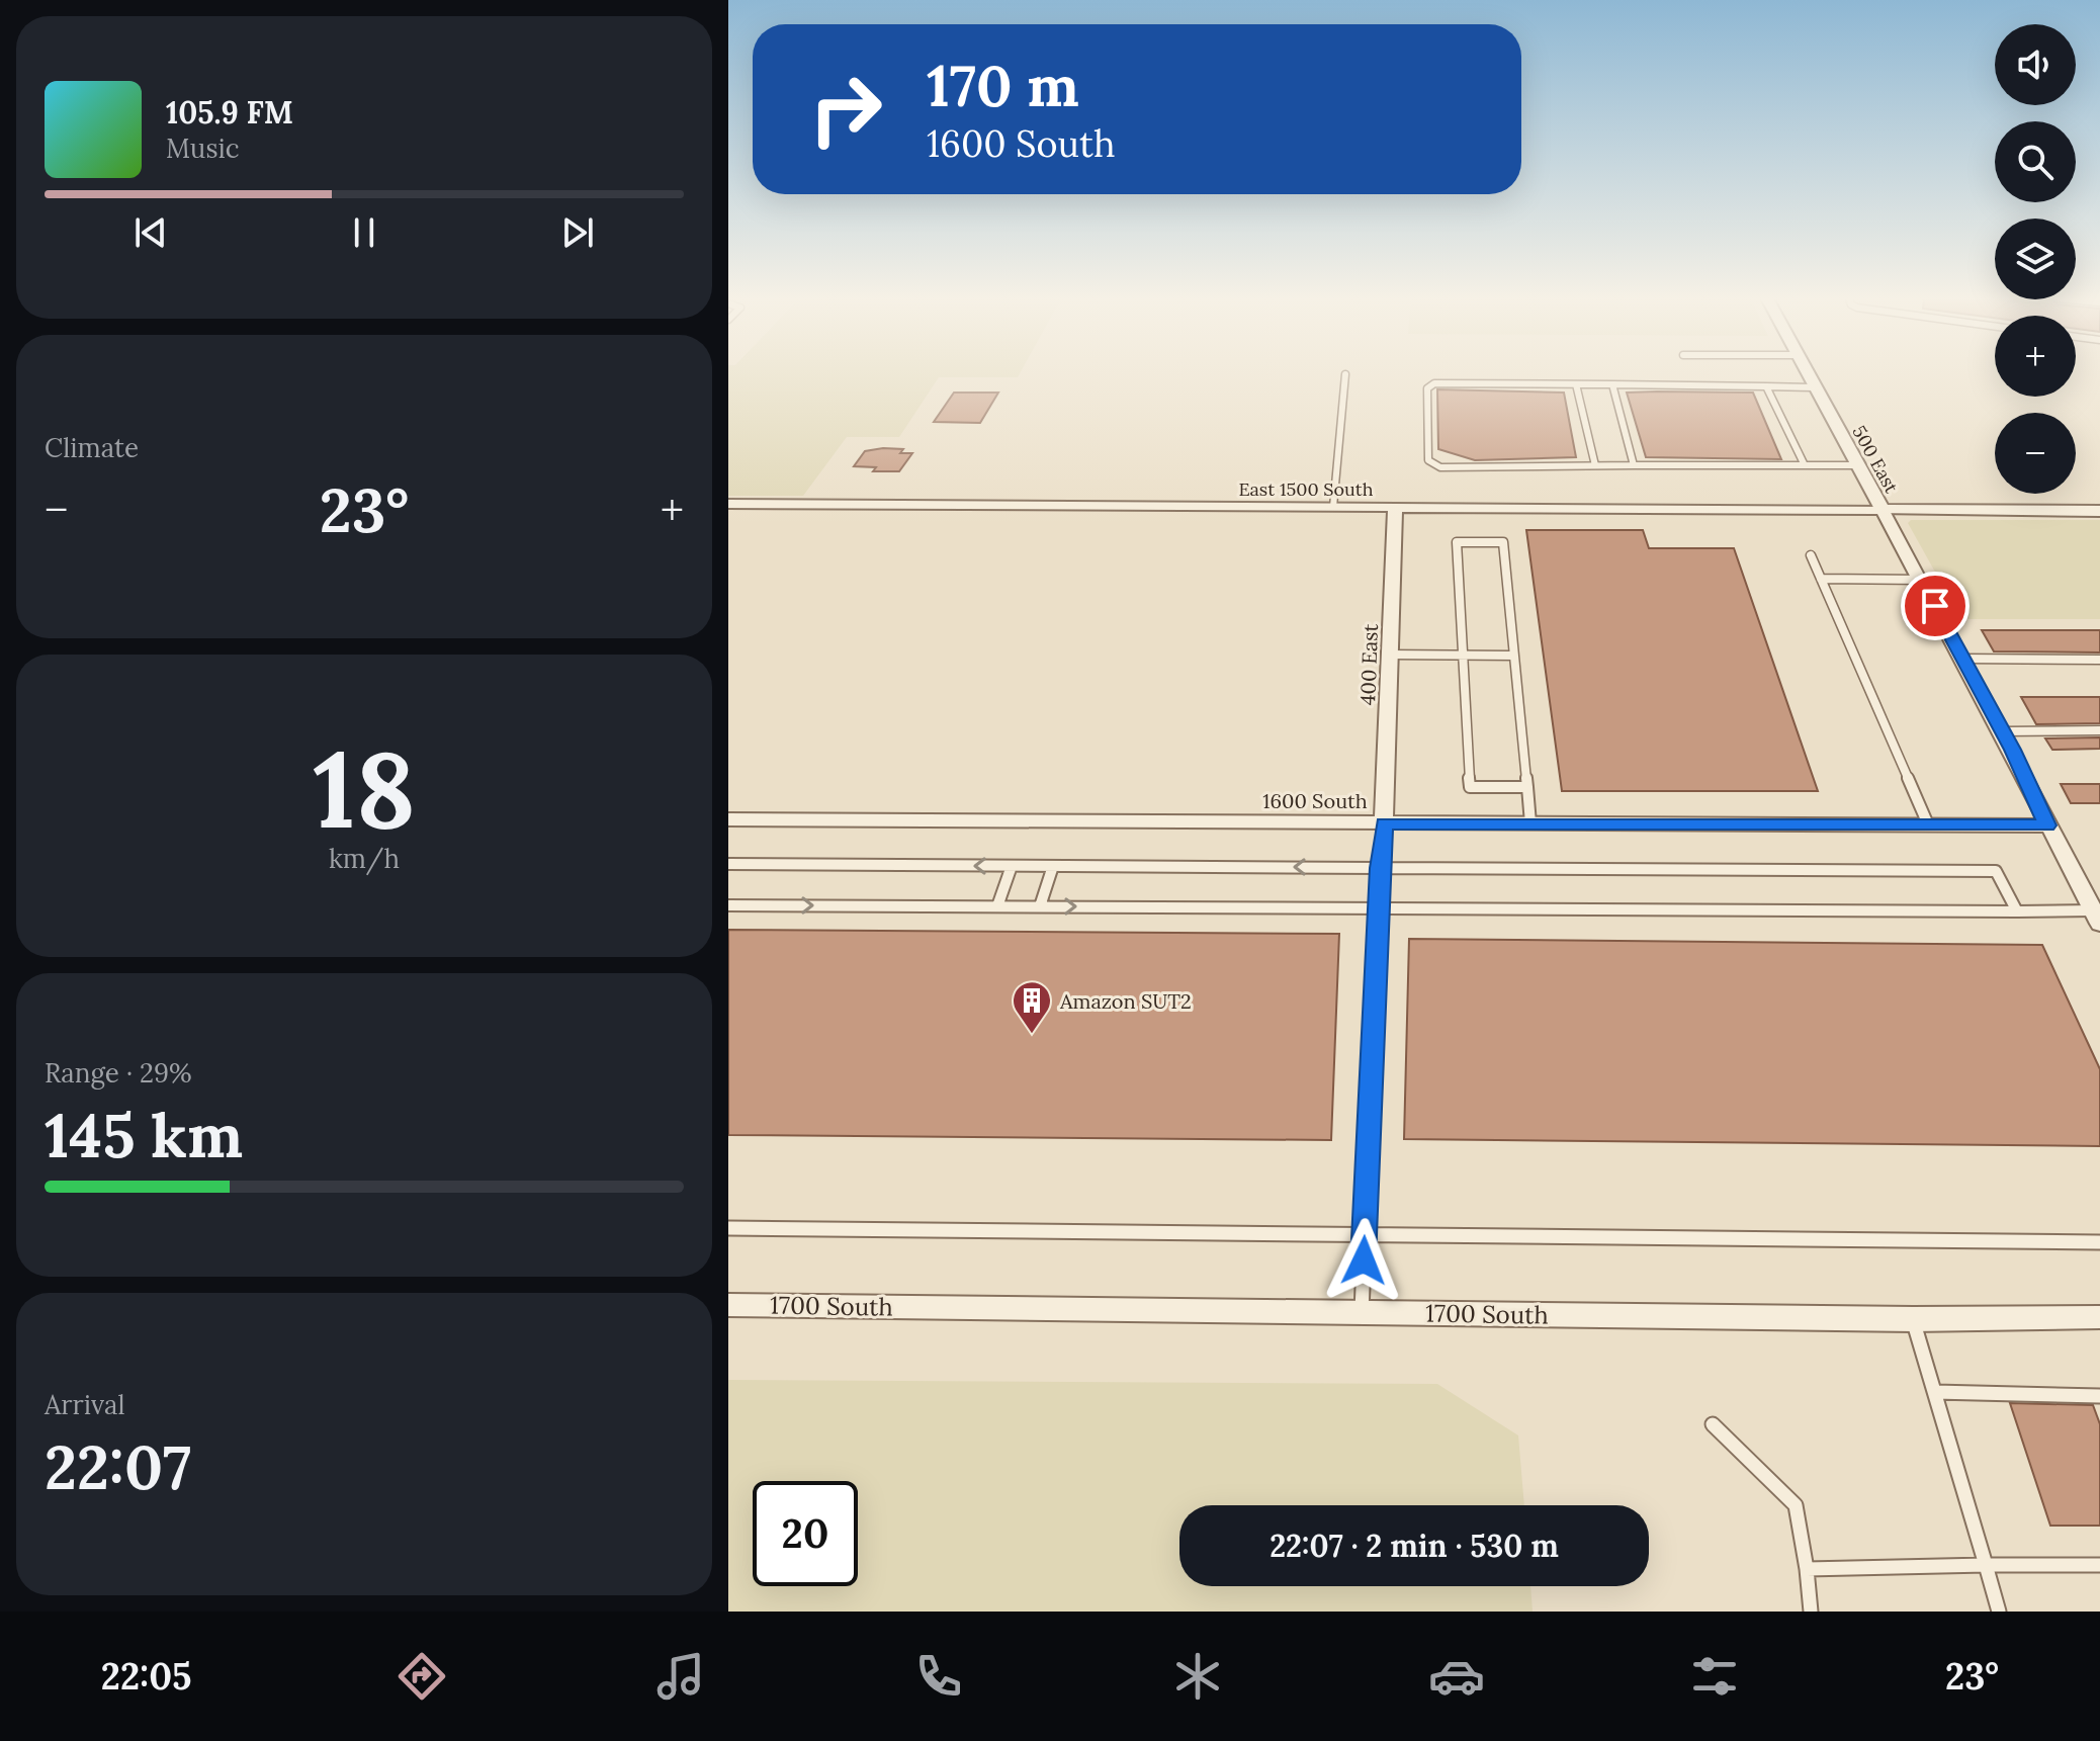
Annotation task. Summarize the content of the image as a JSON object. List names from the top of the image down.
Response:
{
  "streets": {
    "street": [
      "500 East",
      "East 1500 South",
      "400 East",
      "1600 South",
      "1700 South"
    ]
  },
  "crossings": [
    ["500 East", "East 1500 South"],
    ["East 1500 South", "400 East"],
    ["400 East", "1600 South"]
  ],
  "places": {
    "building": ["Amazon SUT2"]
  },
  "page": {
    "map_buttons": ["+", "−"],
    "turn": ["170 m", "1600 South"],
    "song": ["105.9 FM", "Music"],
    "tile": [
      "Climate",
      ["18", "km/h"],
      ["Range · 29%", "145 km"],
      ["Arrival", "22:07"]
    ],
    "heat": ["−", "23°", "+"],
    "limit": "20",
    "trip": "22:07 · 2 min · 530 m",
    "tabs": ["22:05", "23°"]
  }
}
